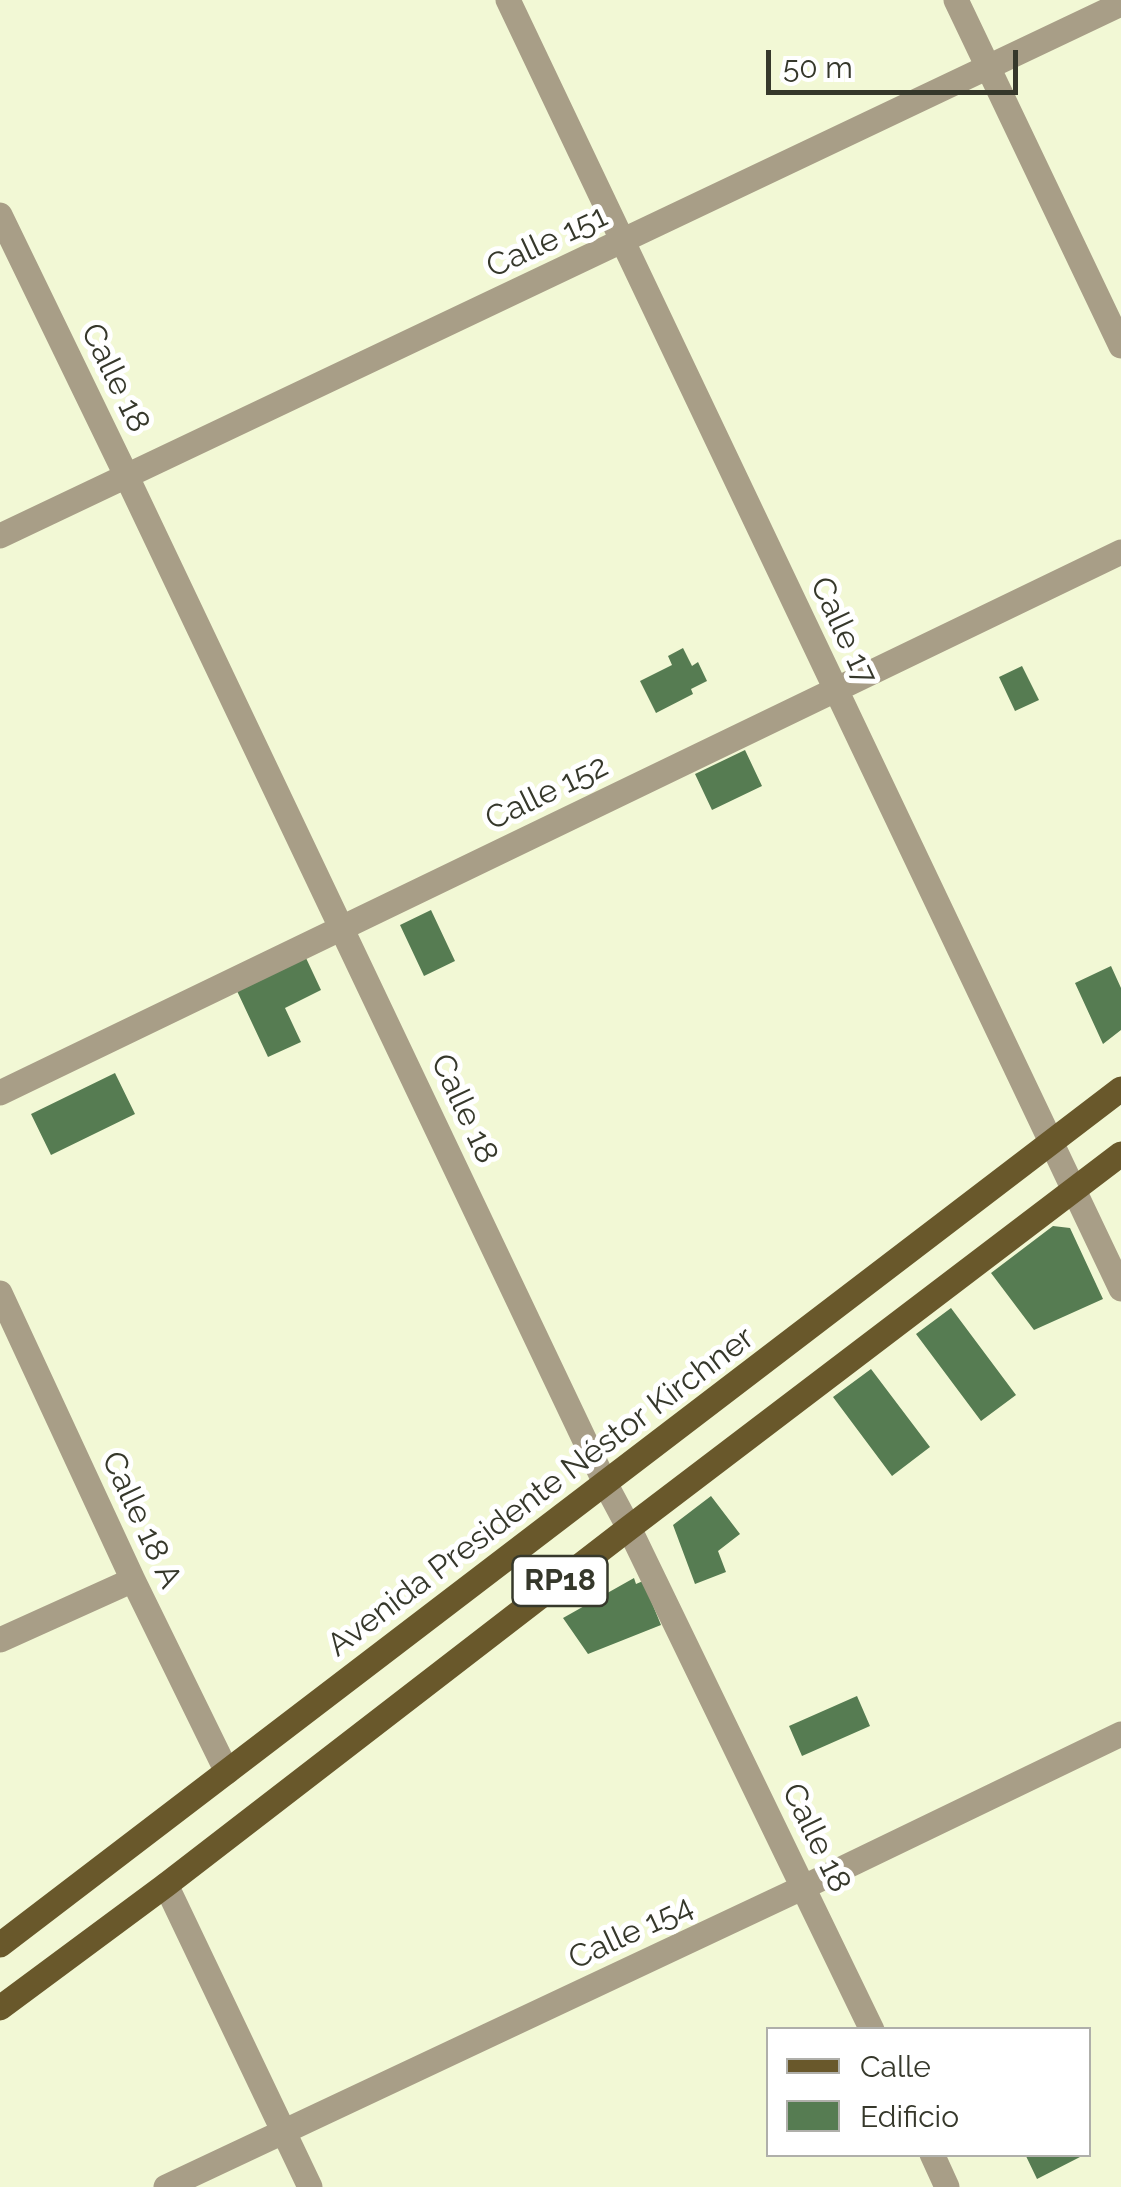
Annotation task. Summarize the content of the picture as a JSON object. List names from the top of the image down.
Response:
{
  "streets": {
    "main road": ["Avenida Presidente Néstor Kirchner", "RP18"],
    "street": [
      "Calle 151",
      "Calle 18",
      "Calle 17",
      "Calle 152",
      "Calle 18 A",
      "Calle 154"
    ]
  },
  "crossings": [
    ["Calle 151", "Calle 18"],
    ["Calle 151", "Calle 17"],
    ["Calle 18", "Calle 152"],
    ["Calle 18", "Avenida Presidente Néstor Kirchner"],
    ["Calle 18", "RP18"],
    ["Calle 18", "Calle 154"],
    ["Calle 17", "Calle 152"],
    ["Calle 17", "Avenida Presidente Néstor Kirchner"],
    ["Calle 17", "RP18"],
    ["Avenida Presidente Néstor Kirchner", "Calle 18 A"]
  ],
  "legend": ["Calle", "Edificio"],
  "scale_bar": "50 m"
}
